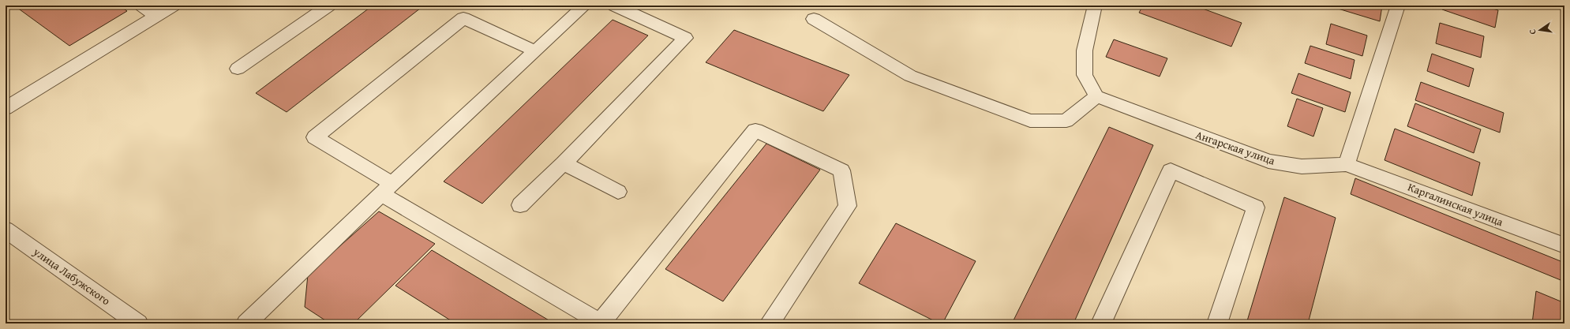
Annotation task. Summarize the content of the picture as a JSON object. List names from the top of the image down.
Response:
{
  "streets": {
    "street": ["Ангарская улица", "Каргалинская улица", "улица Лабужского"]
  },
  "crossings": [
    ["Ангарская улица", "Каргалинская улица"]
  ],
  "north": "left"
}
